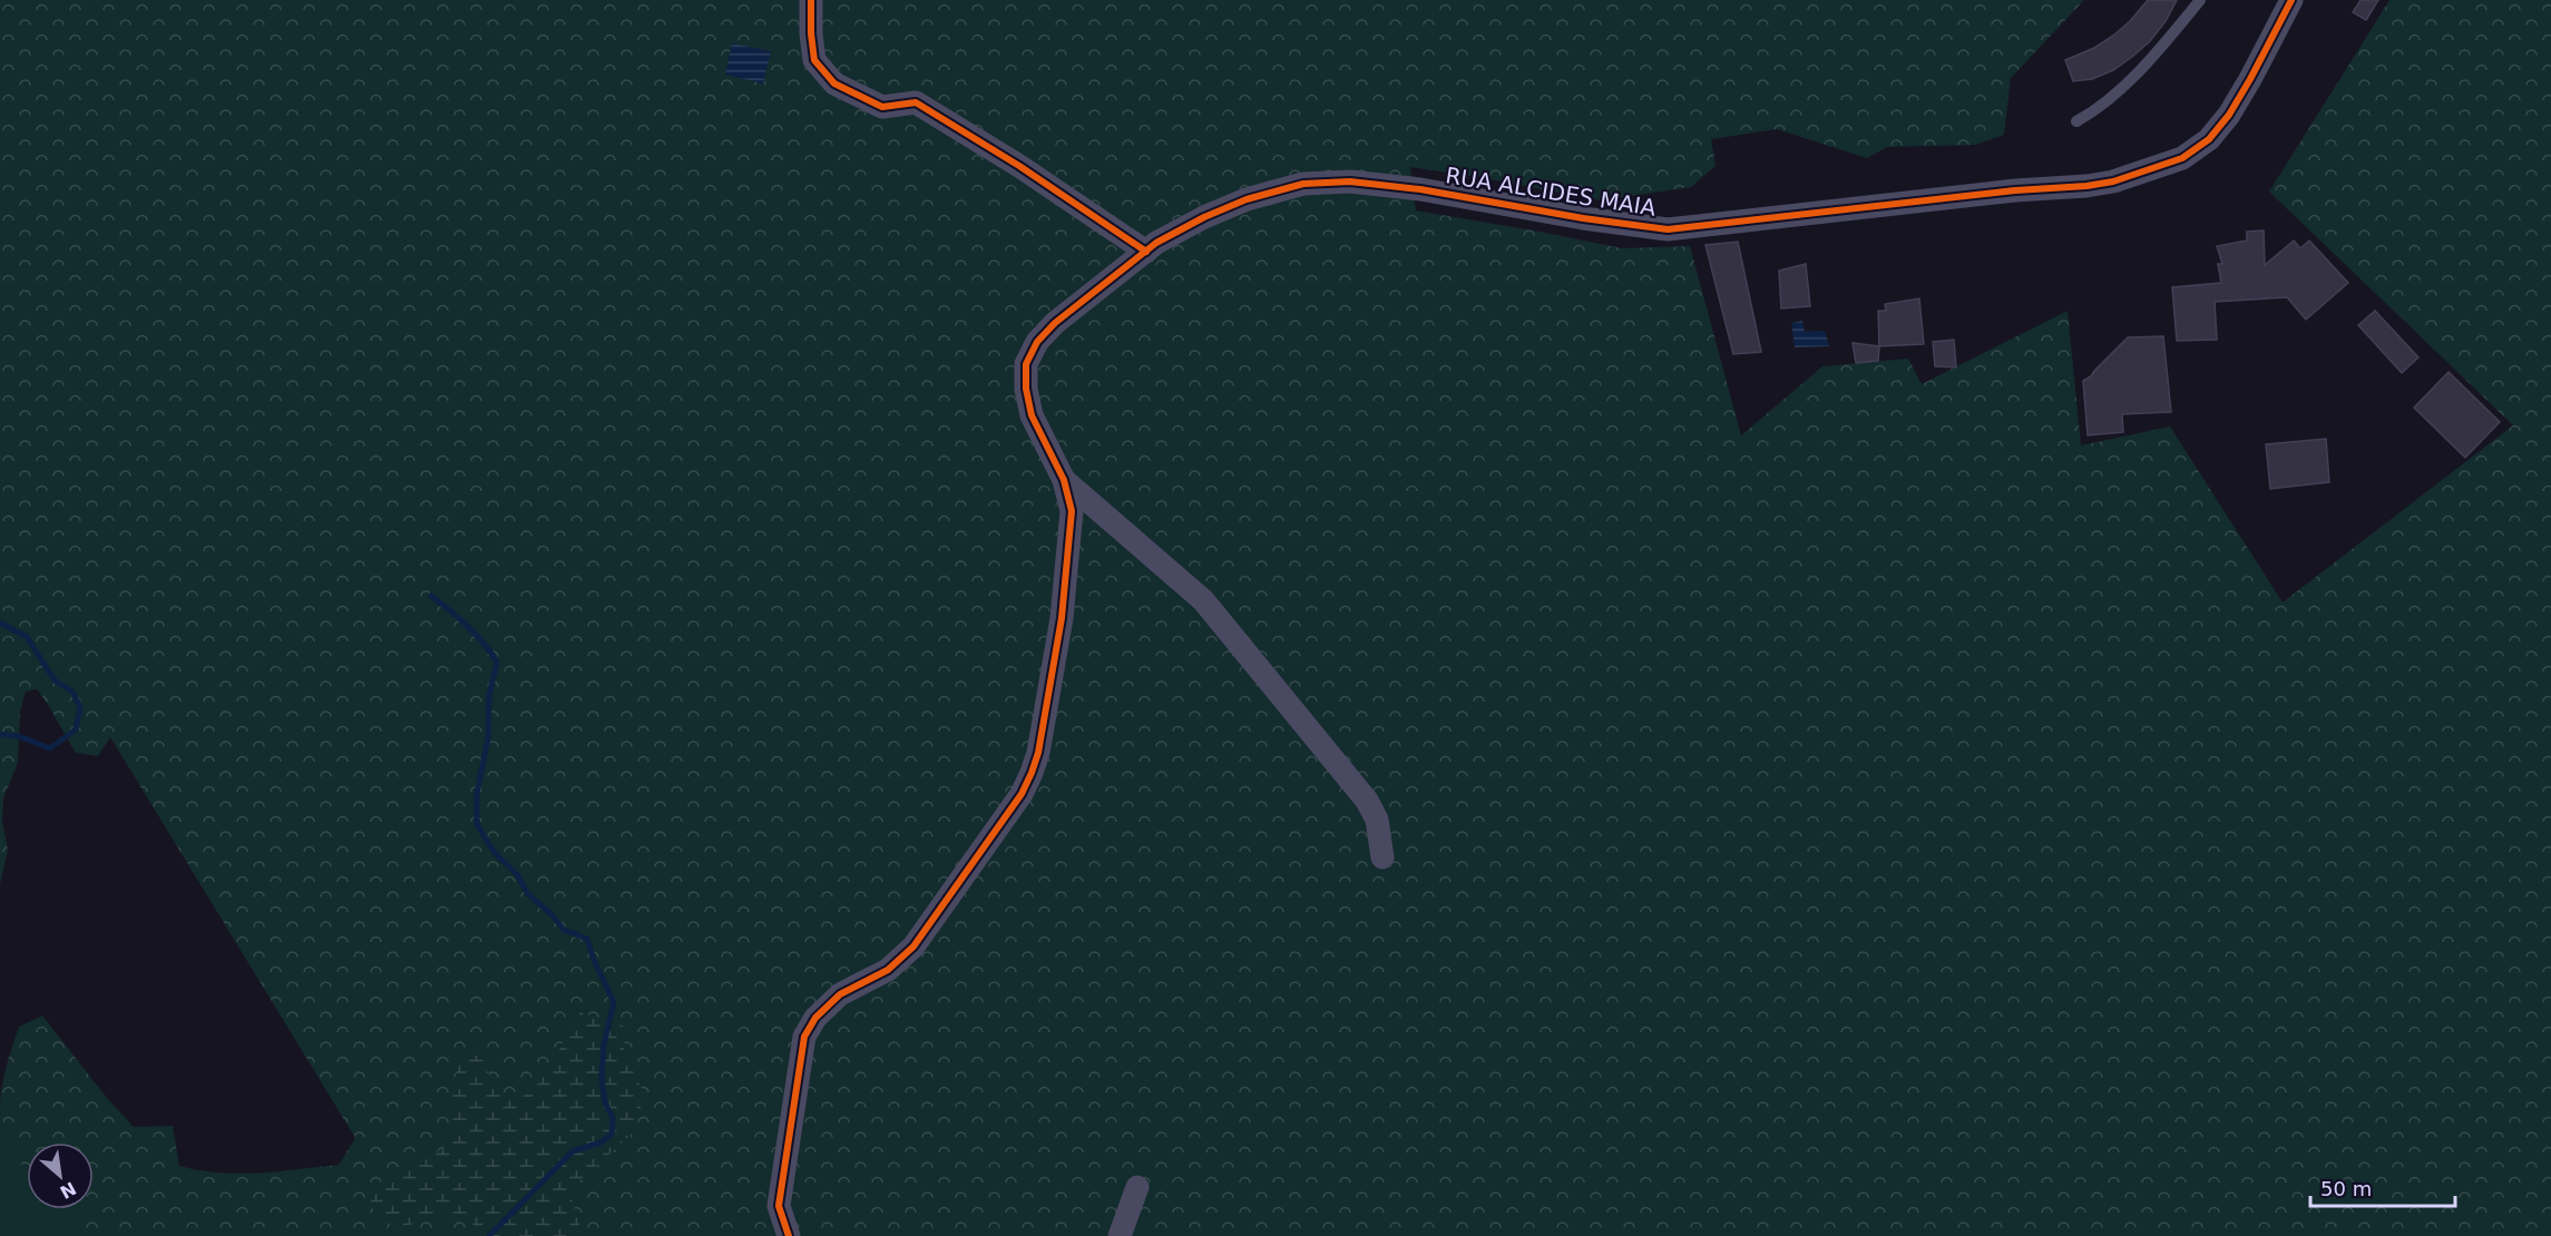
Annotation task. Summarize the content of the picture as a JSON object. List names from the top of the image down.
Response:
{
  "streets": {
    "street": ["RUA ALCIDES MAIA"]
  },
  "scale_bar": "50 m",
  "north": "bottom right"
}
